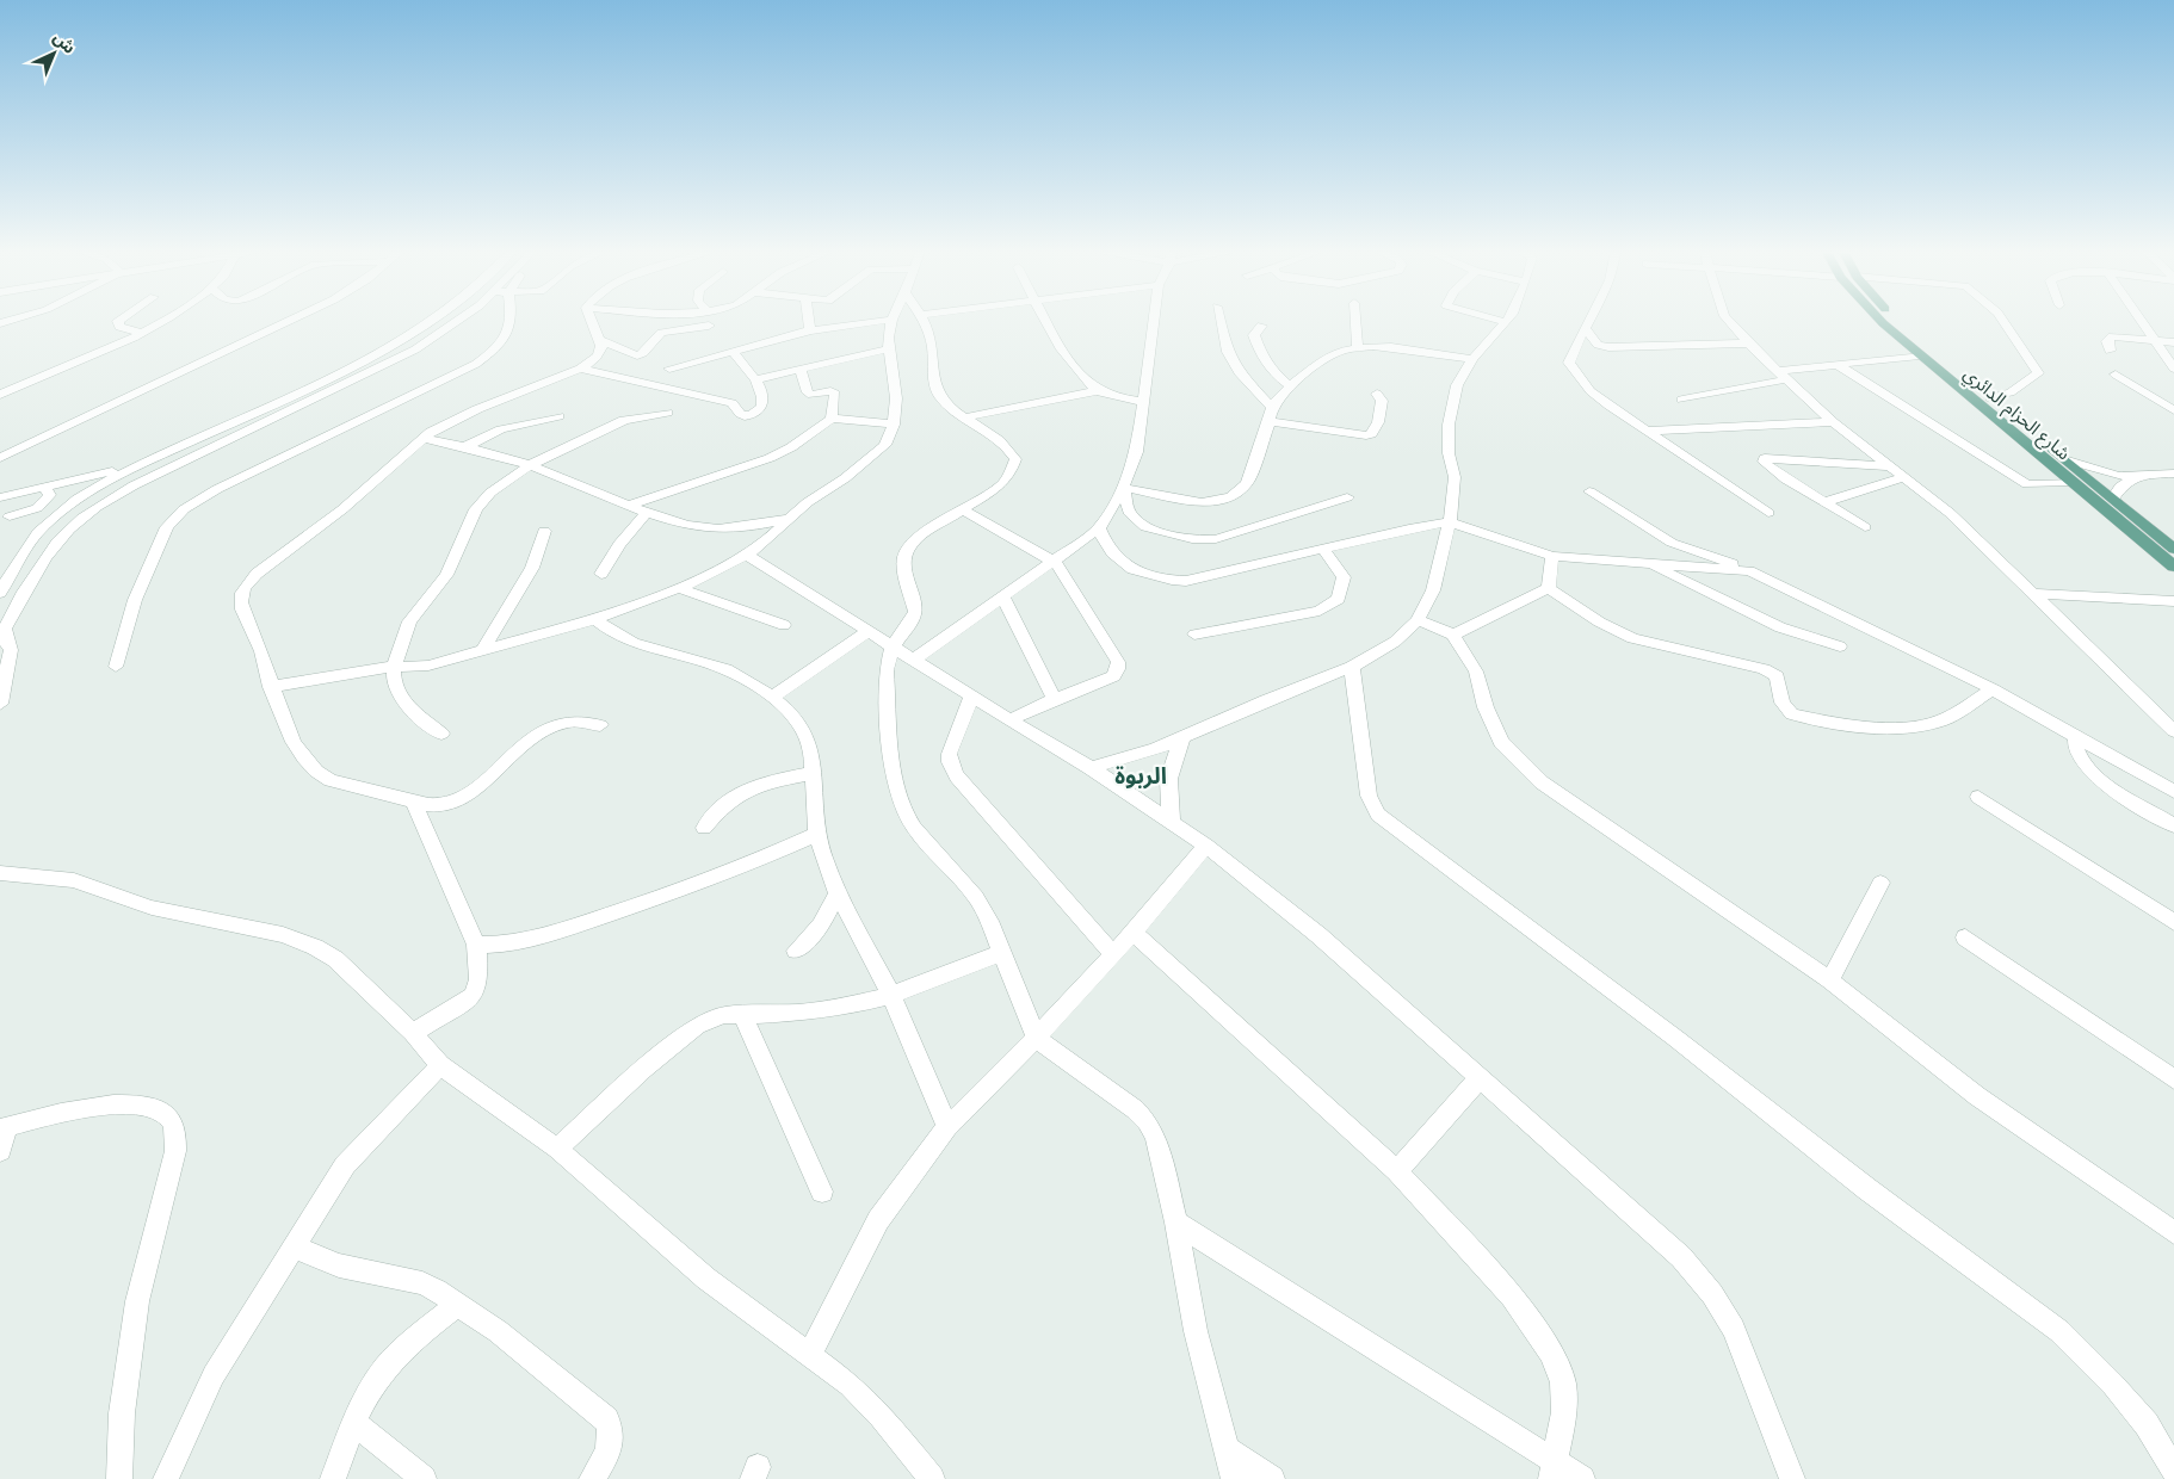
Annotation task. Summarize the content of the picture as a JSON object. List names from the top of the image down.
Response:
{
  "streets": {
    "main road": ["شارع الحزام الدائري"]
  },
  "districts": ["الربوة"],
  "north": "top right"
}
